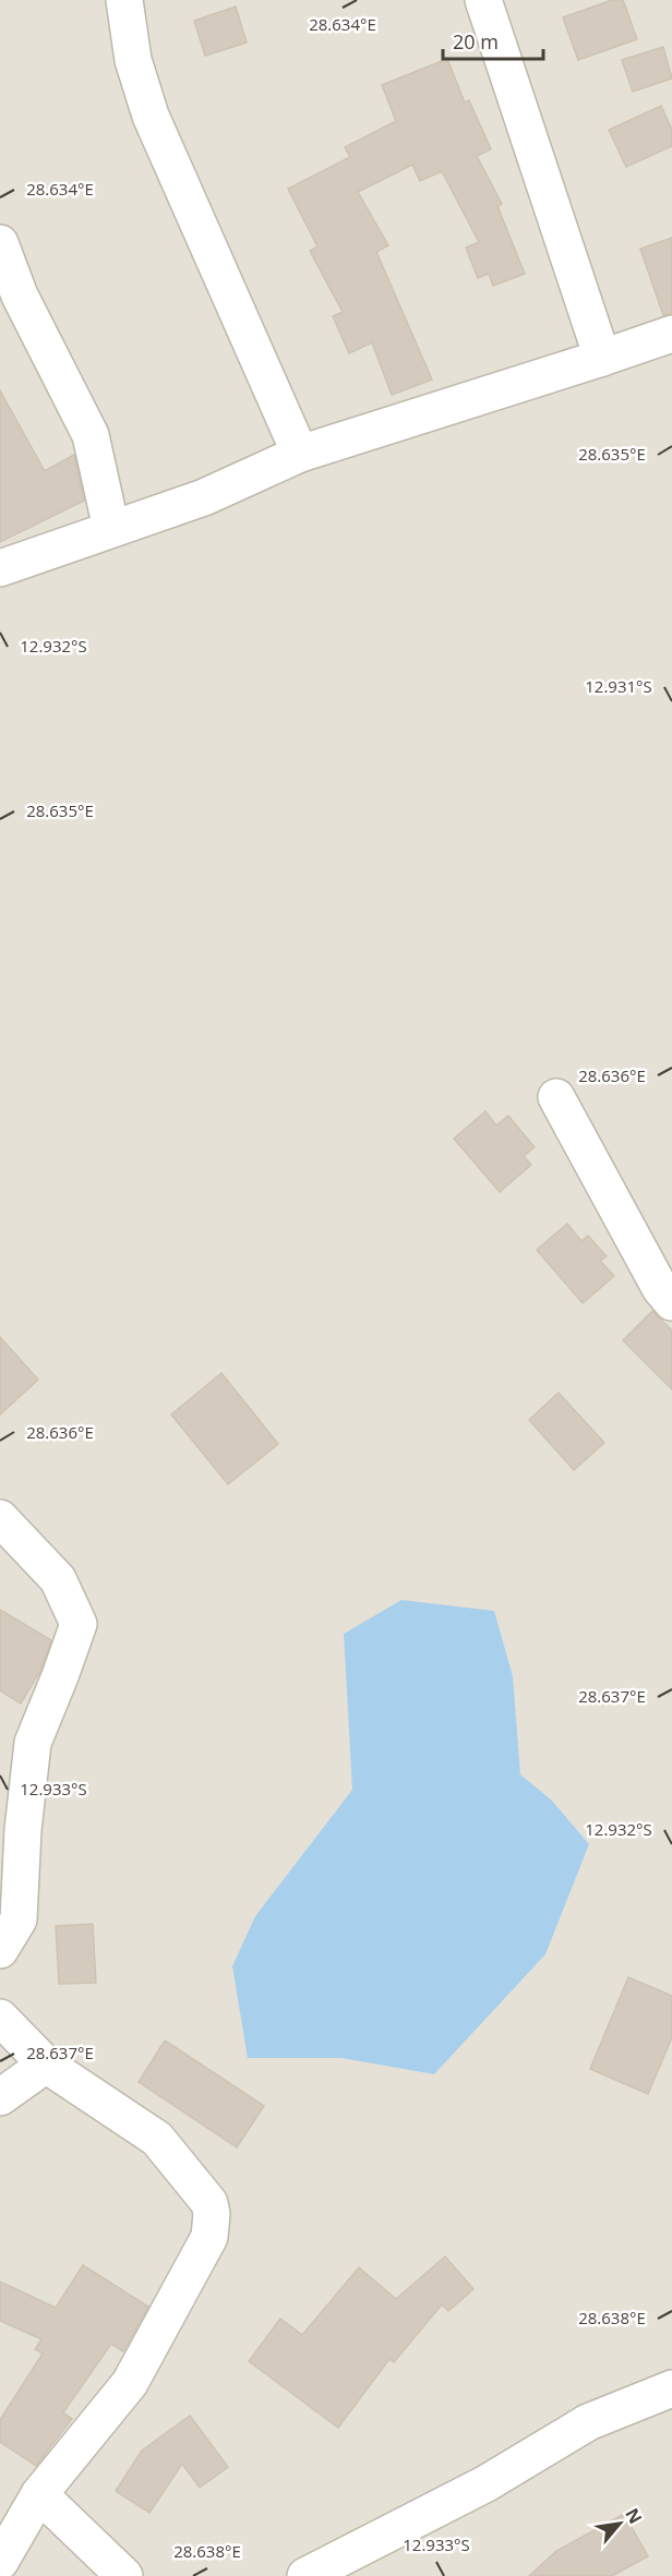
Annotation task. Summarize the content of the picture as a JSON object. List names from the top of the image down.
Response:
{
  "scale_bar": "20 m",
  "north": "top right",
  "coordinates": [
    "28.634°E",
    "28.635°E",
    "12.932°S",
    "12.931°S",
    "28.636°E",
    "28.637°E",
    "12.933°S",
    "28.638°E"
  ]
}
